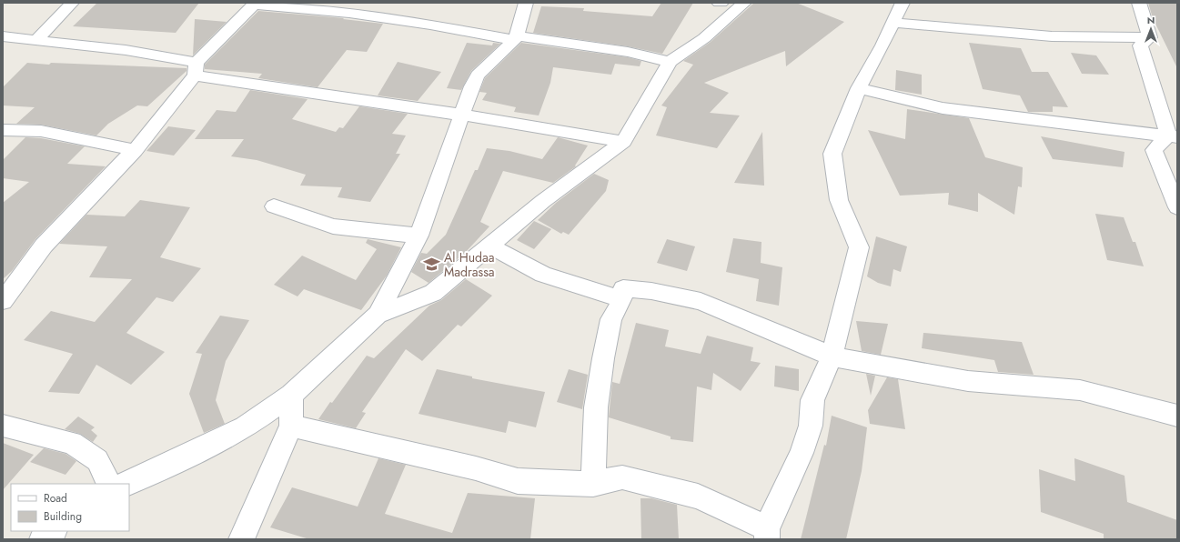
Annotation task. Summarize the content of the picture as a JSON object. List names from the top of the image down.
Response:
{
  "places": {
    "school or university": ["Al Hudaa Madrassa"]
  },
  "legend": ["Road", "Building"],
  "north": "top"
}
